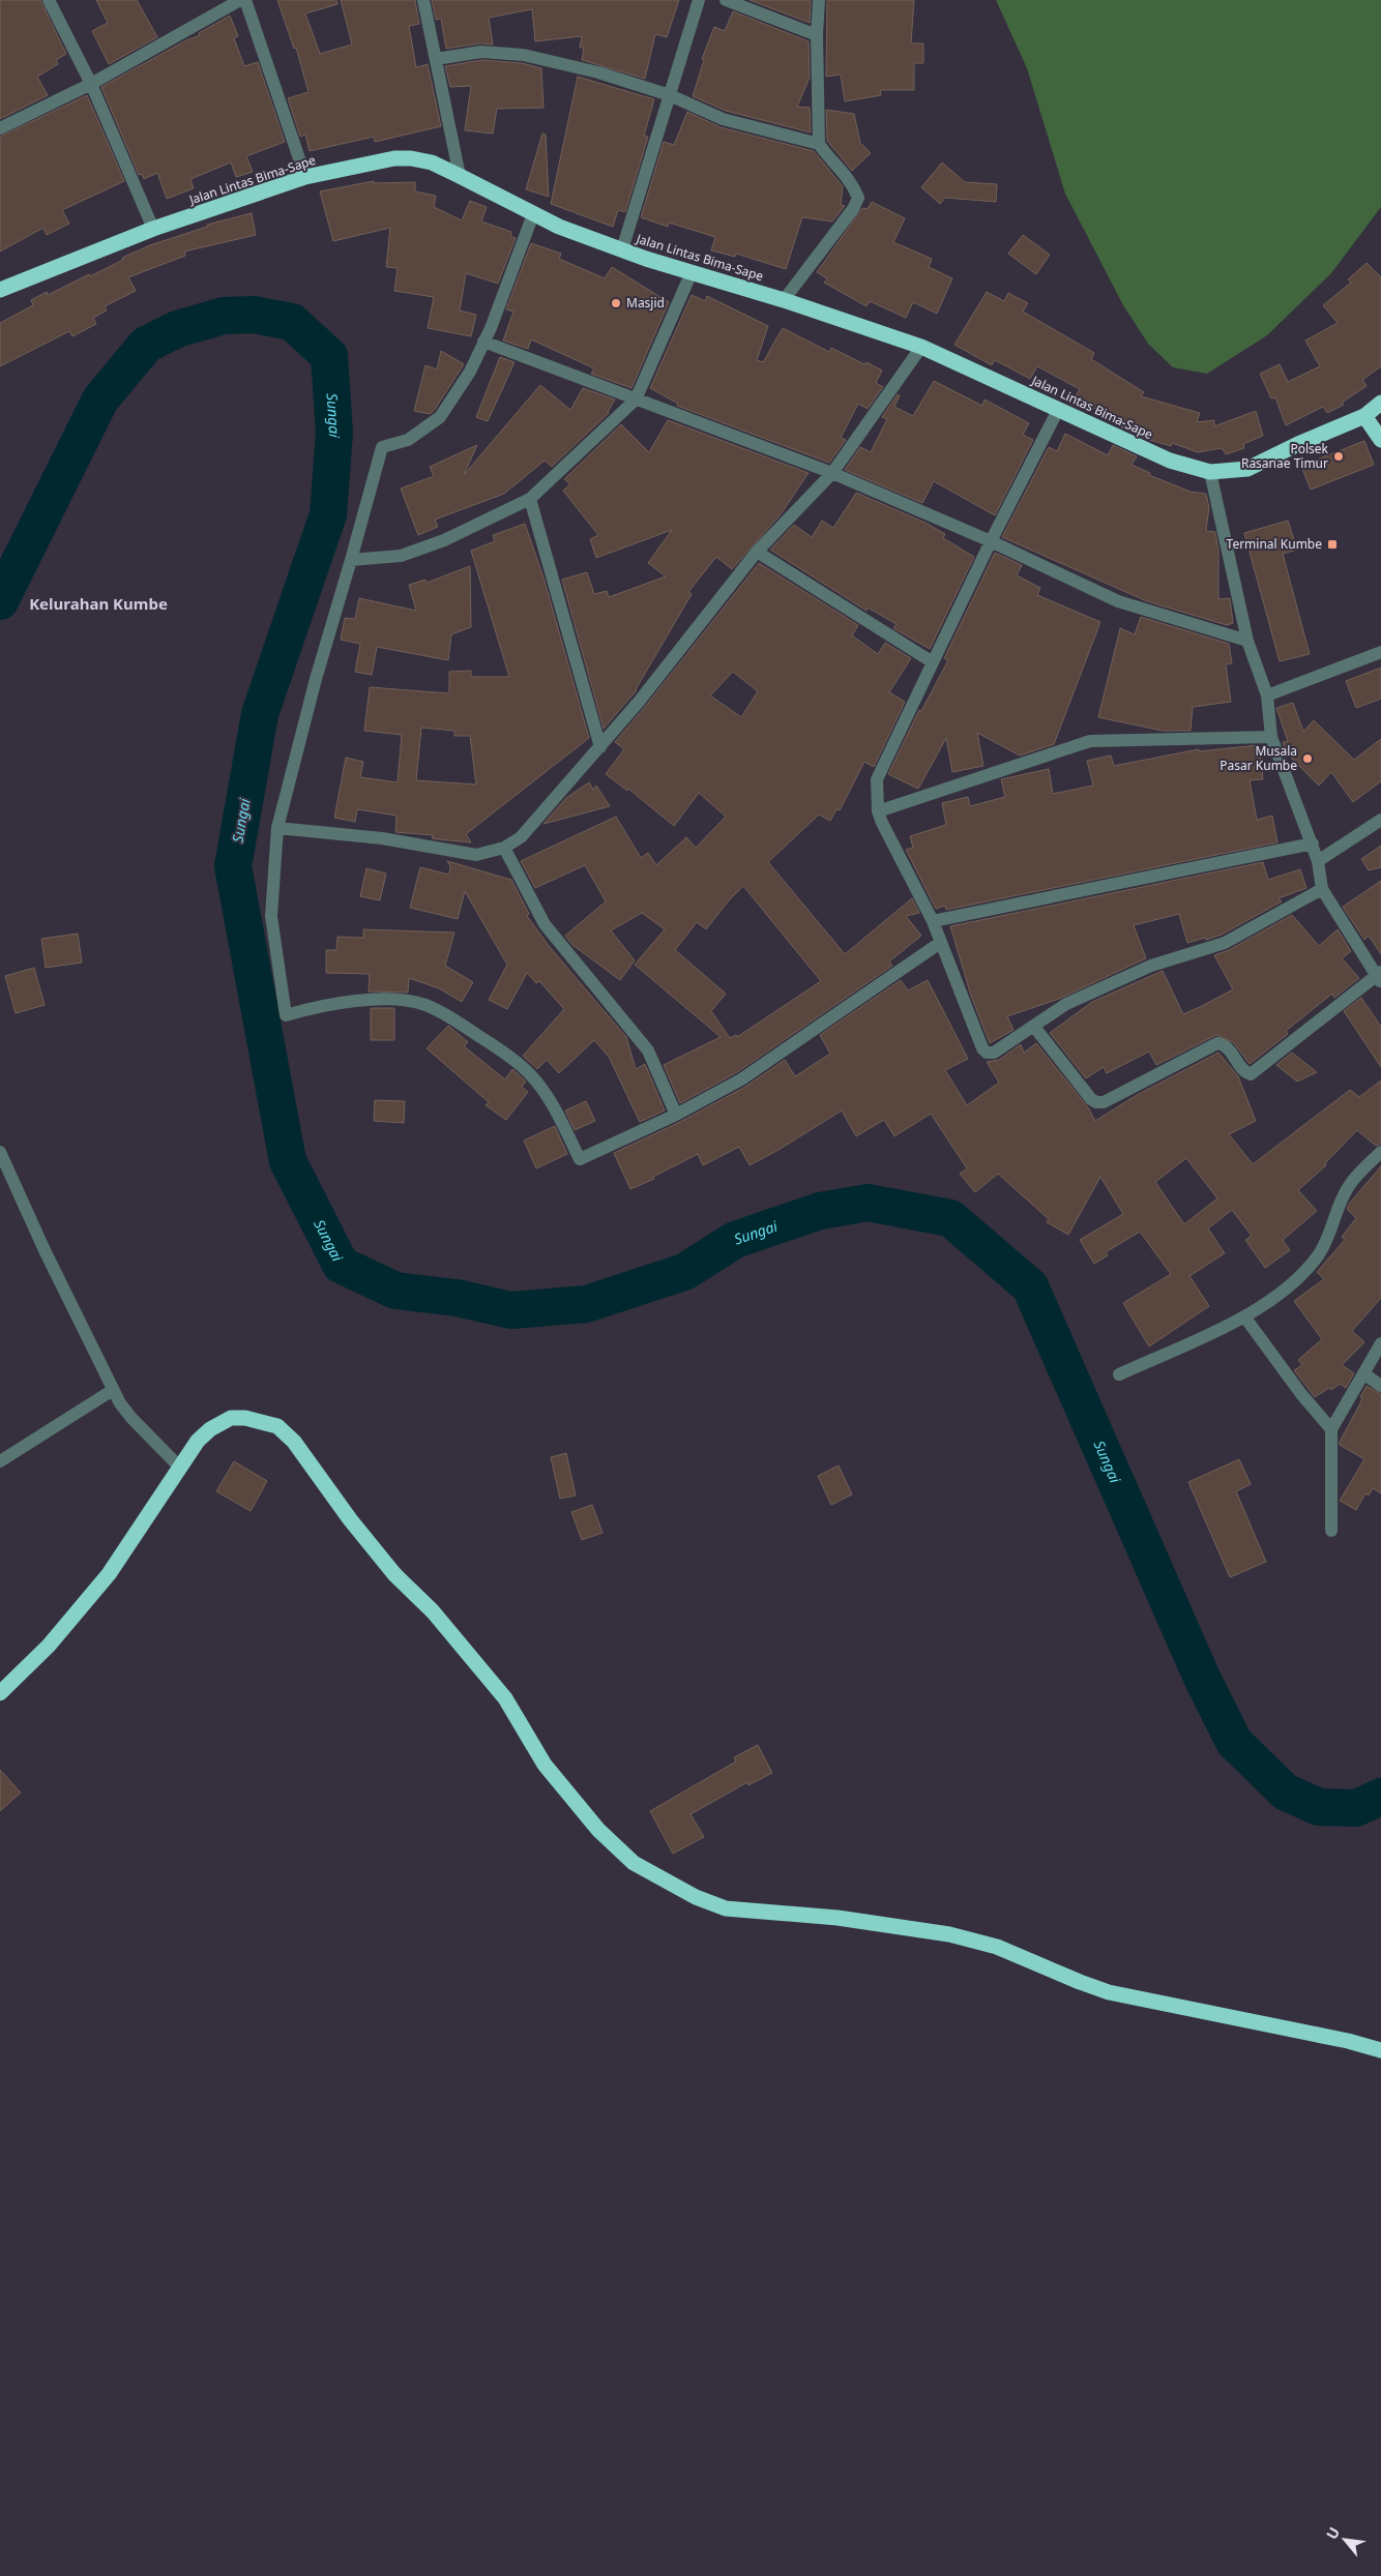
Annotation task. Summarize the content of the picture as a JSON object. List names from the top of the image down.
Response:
{
  "streets": {
    "highway": ["Jalan Lintas Bima-Sape"]
  },
  "districts": ["Kelurahan Kumbe"],
  "water": ["Sungai"],
  "places": {
    "other": ["Masjid", "Polsek Rasanae Timur", "Musala Pasar Kumbe"],
    "transit": ["Terminal Kumbe"]
  },
  "north": "top left"
}
